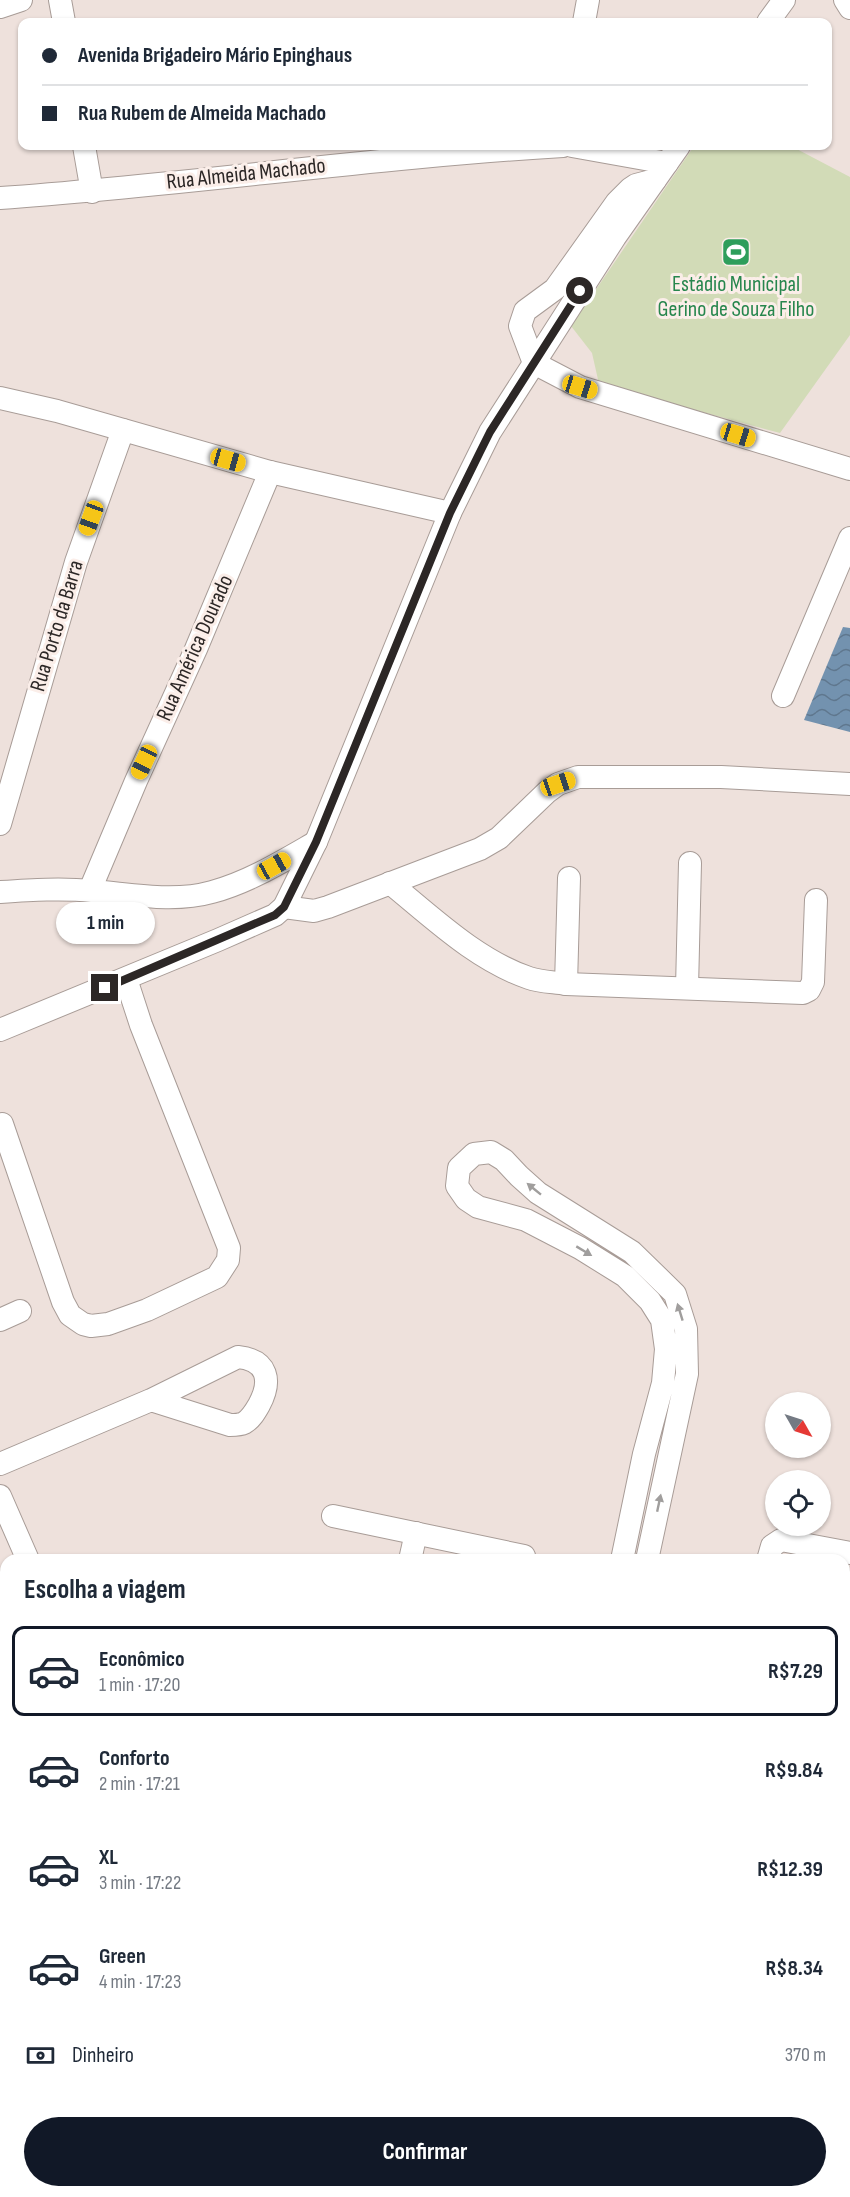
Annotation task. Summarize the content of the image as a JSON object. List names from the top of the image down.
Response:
{
  "streets": {
    "street": ["Rua Almeida Machado", "Rua Porto da Barra", "Rua América Dourado"]
  },
  "places": {
    "sports": ["Estádio Municipal Gerino de Souza Filho"]
  },
  "north": "bottom right",
  "page": {
    "banner": ["Avenida Brigadeiro Mário Epinghaus", "Rua Rubem de Almeida Machado"],
    "bubble": "1 min",
    "heading": "Escolha a viagem",
    "list": [
      {
        "name": "Econômico",
        "note": "1 min · 17:20",
        "value": "R$7.29"
      },
      {
        "name": "Conforto",
        "note": "2 min · 17:21",
        "value": "R$9.84"
      },
      {
        "name": "XL",
        "note": "3 min · 17:22",
        "value": "R$12.39"
      },
      {
        "name": "Green",
        "note": "4 min · 17:23",
        "value": "R$8.34"
      }
    ],
    "pay": ["Dinheiro", "370 m"],
    "buttons": "Confirmar"
  }
}
